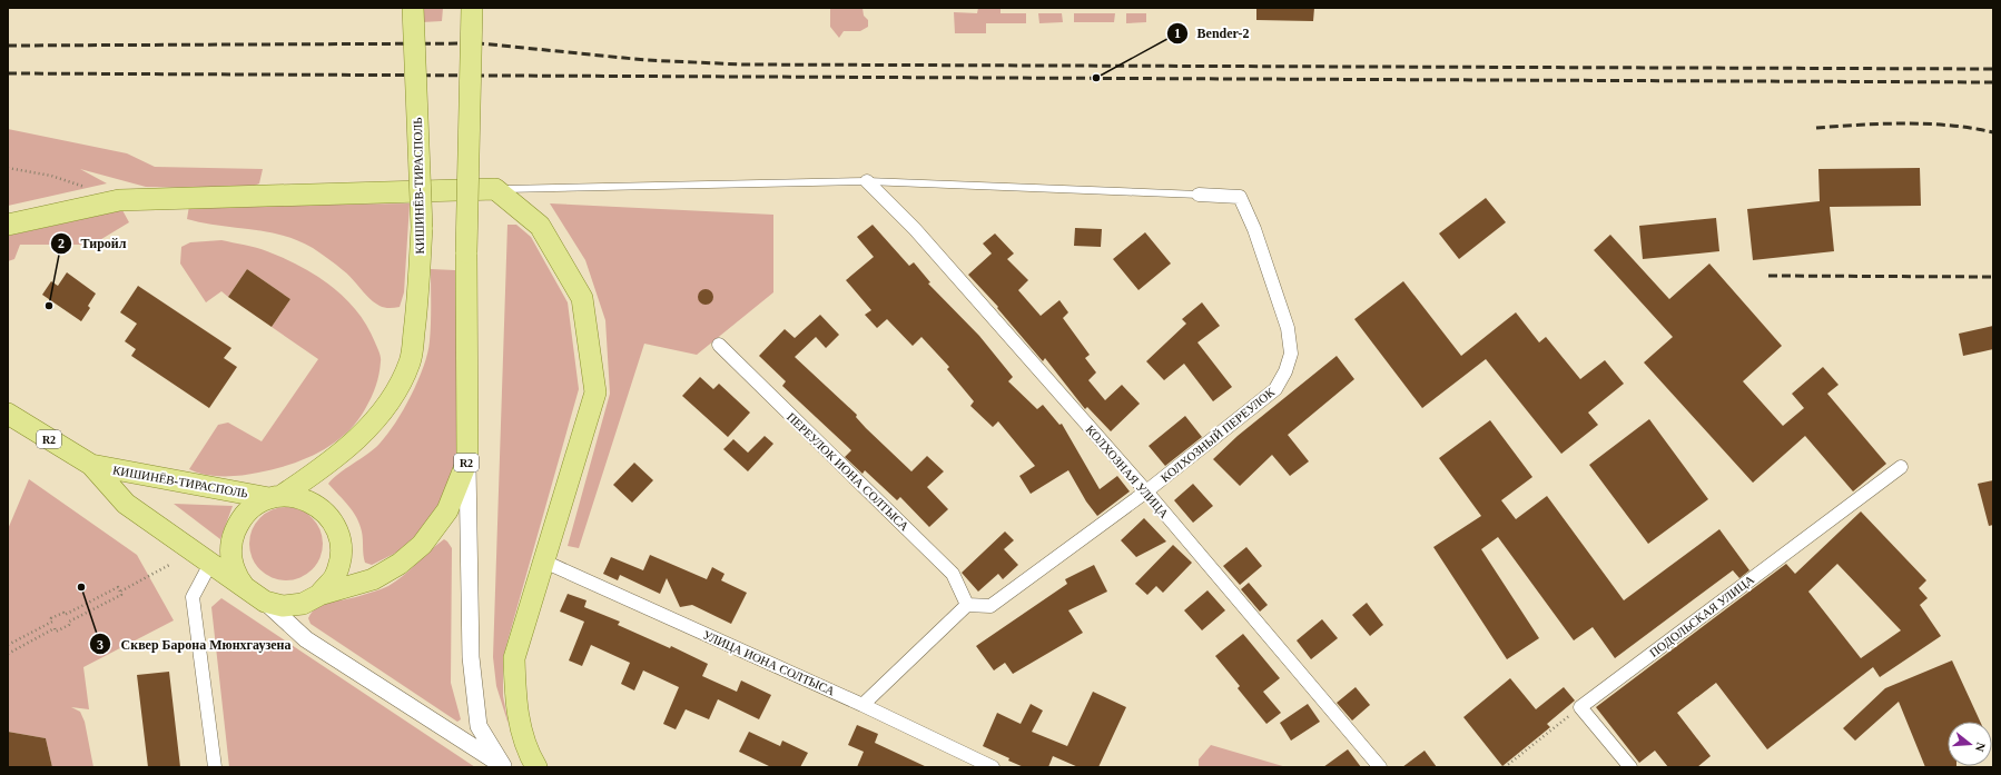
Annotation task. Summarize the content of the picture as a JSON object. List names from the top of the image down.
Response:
{
  "streets": {
    "main road": ["КИШИНЁВ-ТИРАСПОЛЬ", "R2"],
    "street": [
      "КОЛХОЗНЫЙ ПЕРЕУЛОК",
      "ПЕРЕУЛОК ИОНА СОЛТЫСА",
      "КОЛХОЗНАЯ УЛИЦА",
      "ПОДОЛЬСКАЯ УЛИЦА",
      "УЛИЦА ИОНА СОЛТЫСА"
    ]
  },
  "crossings": [
    ["КИШИНЁВ-ТИРАСПОЛЬ", "R2"],
    ["КОЛХОЗНЫЙ ПЕРЕУЛОК", "ПЕРЕУЛОК ИОНА СОЛТЫСА"],
    ["КОЛХОЗНЫЙ ПЕРЕУЛОК", "КОЛХОЗНАЯ УЛИЦА"]
  ],
  "places": ["Bender-2", "Тиройл", "Сквер Барона Мюнхгаузена"],
  "north": "right"
}
